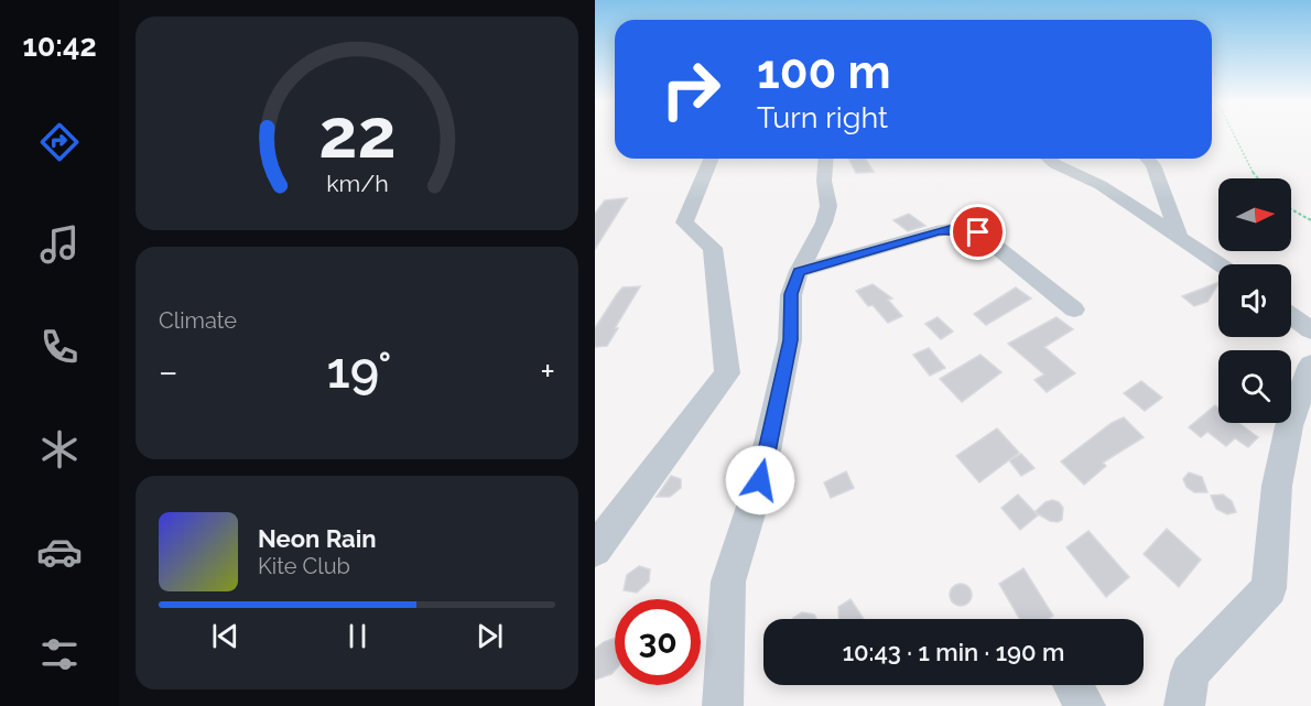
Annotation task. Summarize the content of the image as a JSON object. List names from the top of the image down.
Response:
{
  "north": "right",
  "page": {
    "tabs": "10:42",
    "turn": ["100 m", "Turn right"],
    "tile": "Climate",
    "heat": ["−", "19°", "+"],
    "song": ["Neon Rain", "Kite Club"],
    "limit": "30",
    "trip": "10:43 · 1 min · 190 m",
    "gauge": ["22", "km/h"]
  }
}
